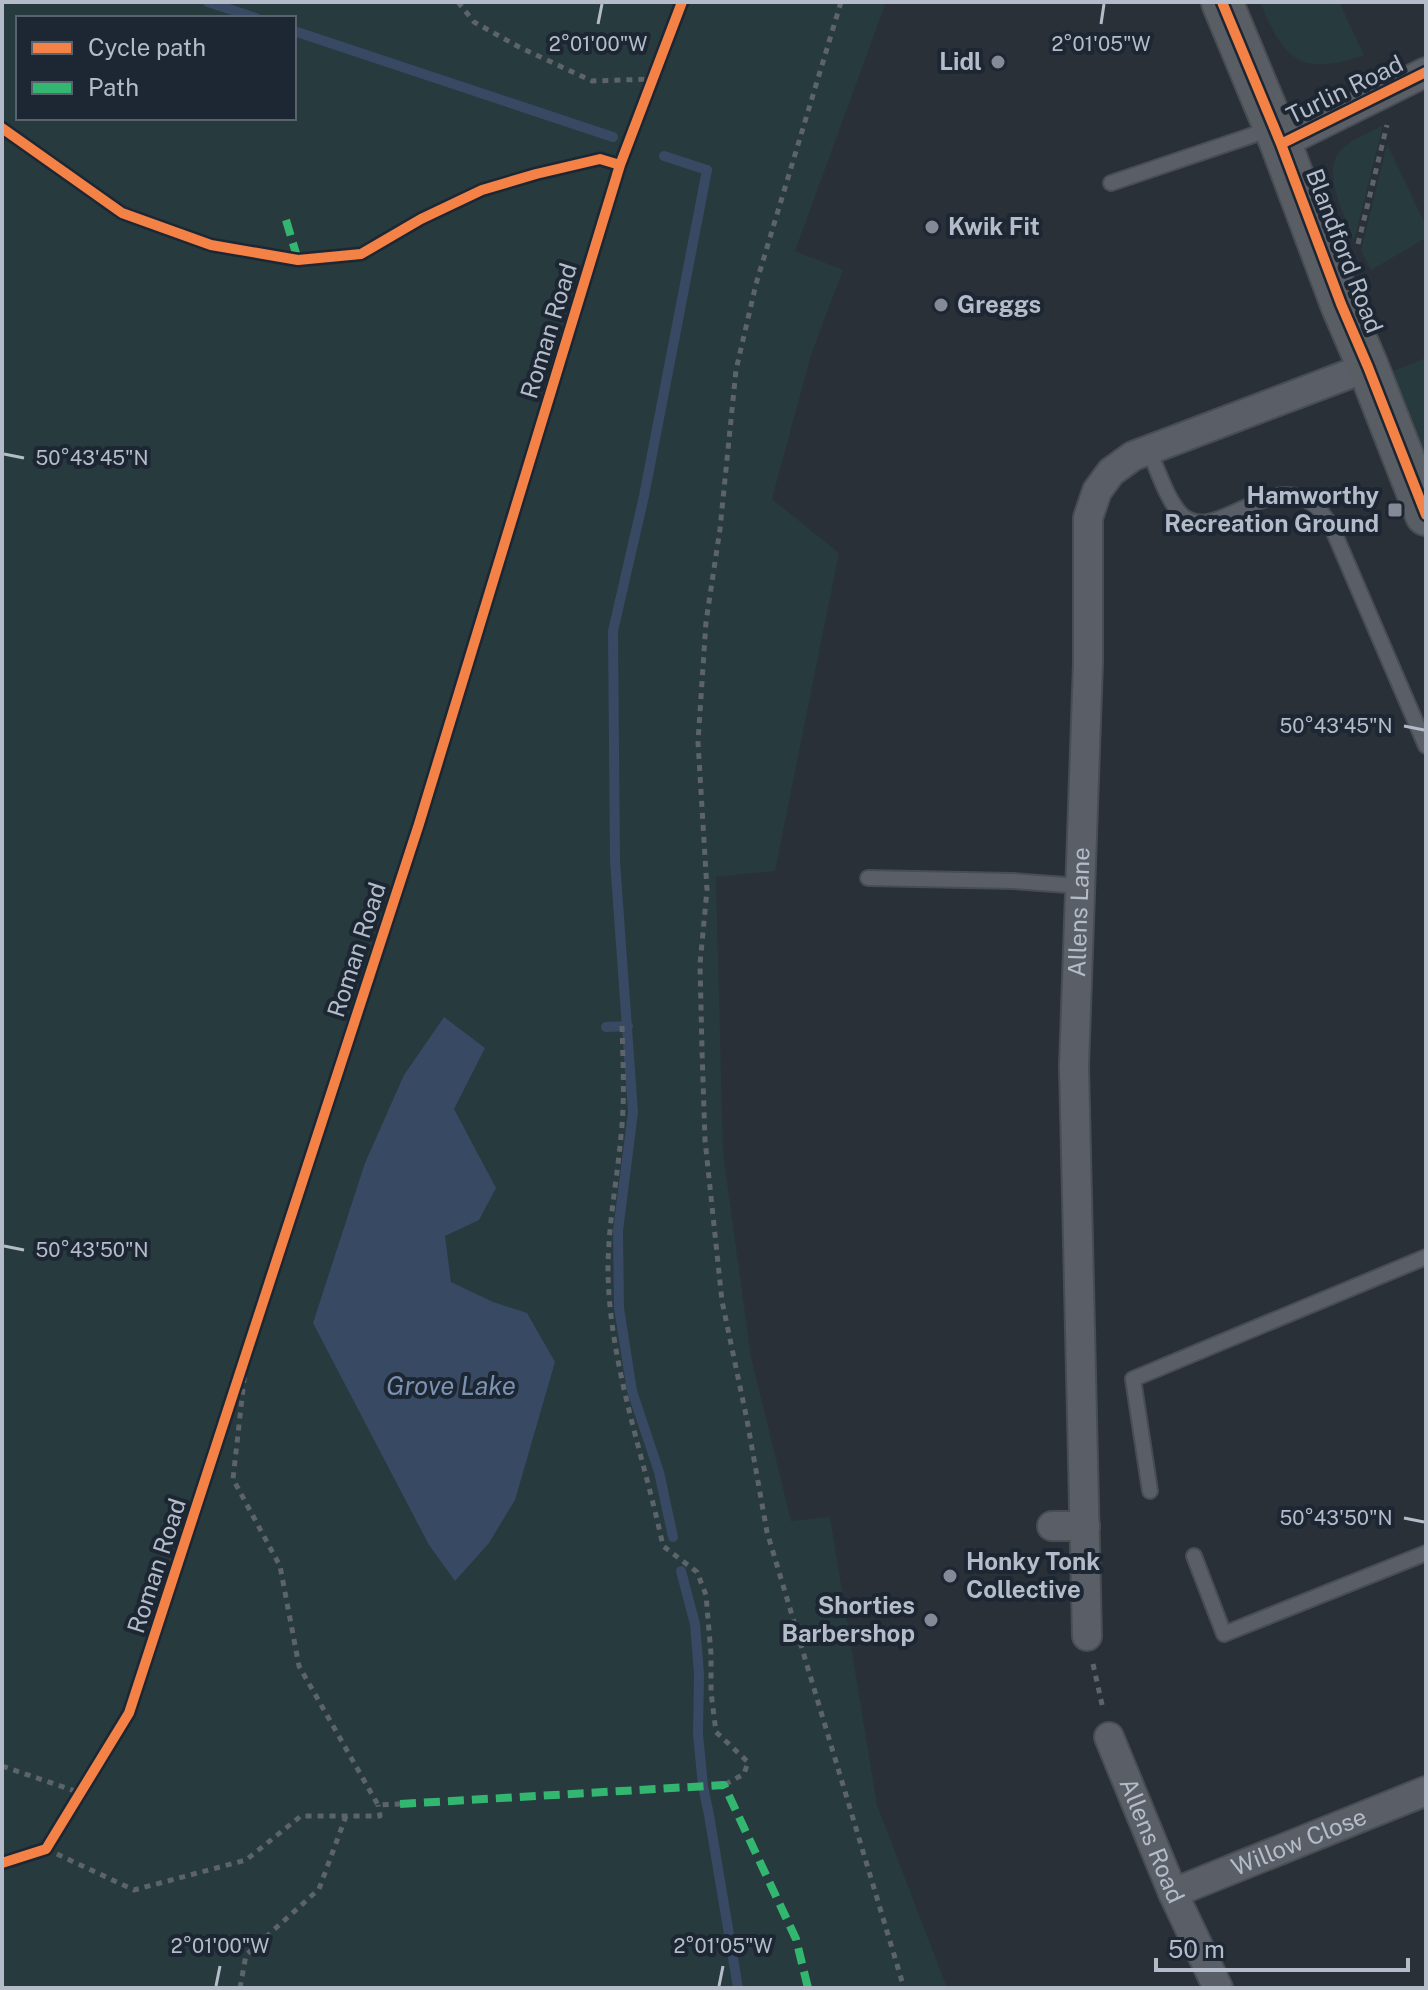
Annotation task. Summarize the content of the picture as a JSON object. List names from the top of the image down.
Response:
{
  "streets": {
    "main road": ["Blandford Road"],
    "street": [
      "Turlin Road",
      "Allens Lane",
      "Allens Road",
      "Willow Close"
    ],
    "cycle path": ["Roman Road"]
  },
  "crossings": [
    ["Turlin Road", "Blandford Road"],
    ["Blandford Road", "Allens Lane"],
    ["Allens Road", "Willow Close"]
  ],
  "water": ["Grove Lake"],
  "places": {
    "other": [
      "Lidl",
      "Kwik Fit",
      "Greggs",
      "Honky Tonk Collective",
      "Shorties Barbershop"
    ],
    "transit": ["Hamworthy Recreation Ground"]
  },
  "legend": ["Cycle path", "Path"],
  "scale_bar": "50 m",
  "coordinates": [
    "2°01'00\"W",
    "2°01'05\"W",
    "50°43'45\"N",
    "50°43'50\"N"
  ]
}
